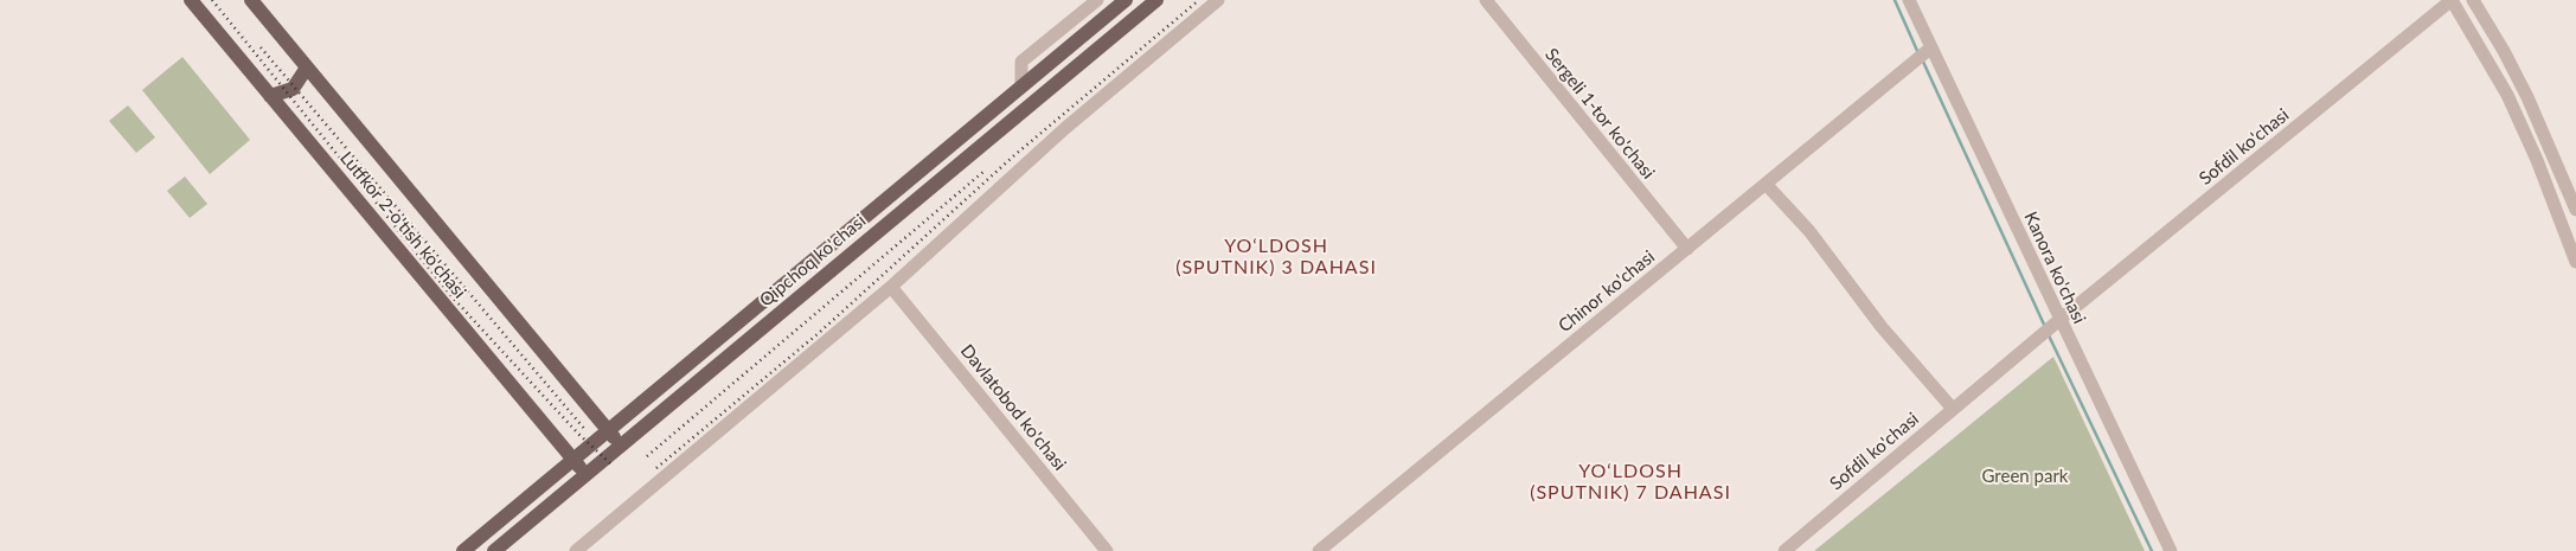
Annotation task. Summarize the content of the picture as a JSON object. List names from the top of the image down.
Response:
{
  "streets": {
    "main road": ["Lutfkor 2-o'tish ko'chasi", "Qipchoq ko'chasi"],
    "street": [
      "Sergeli 1-tor ko'chasi",
      "Sofdil ko'chasi",
      "Kanora ko'chasi",
      "Chinor ko'chasi",
      "Davlatobod ko'chasi"
    ]
  },
  "crossings": [
    ["Sergeli 1-tor ko'chasi", "Chinor ko'chasi"],
    ["Sofdil ko'chasi", "Kanora ko'chasi"],
    ["Lutfkor 2-o'tish ko'chasi", "Qipchoq ko'chasi"],
    ["Kanora ko'chasi", "Chinor ko'chasi"]
  ],
  "districts": ["YO‘LDOSH (SPUTNIK) 3 DAHASI", "YO‘LDOSH (SPUTNIK) 7 DAHASI"],
  "parks": ["Green park"]
}
